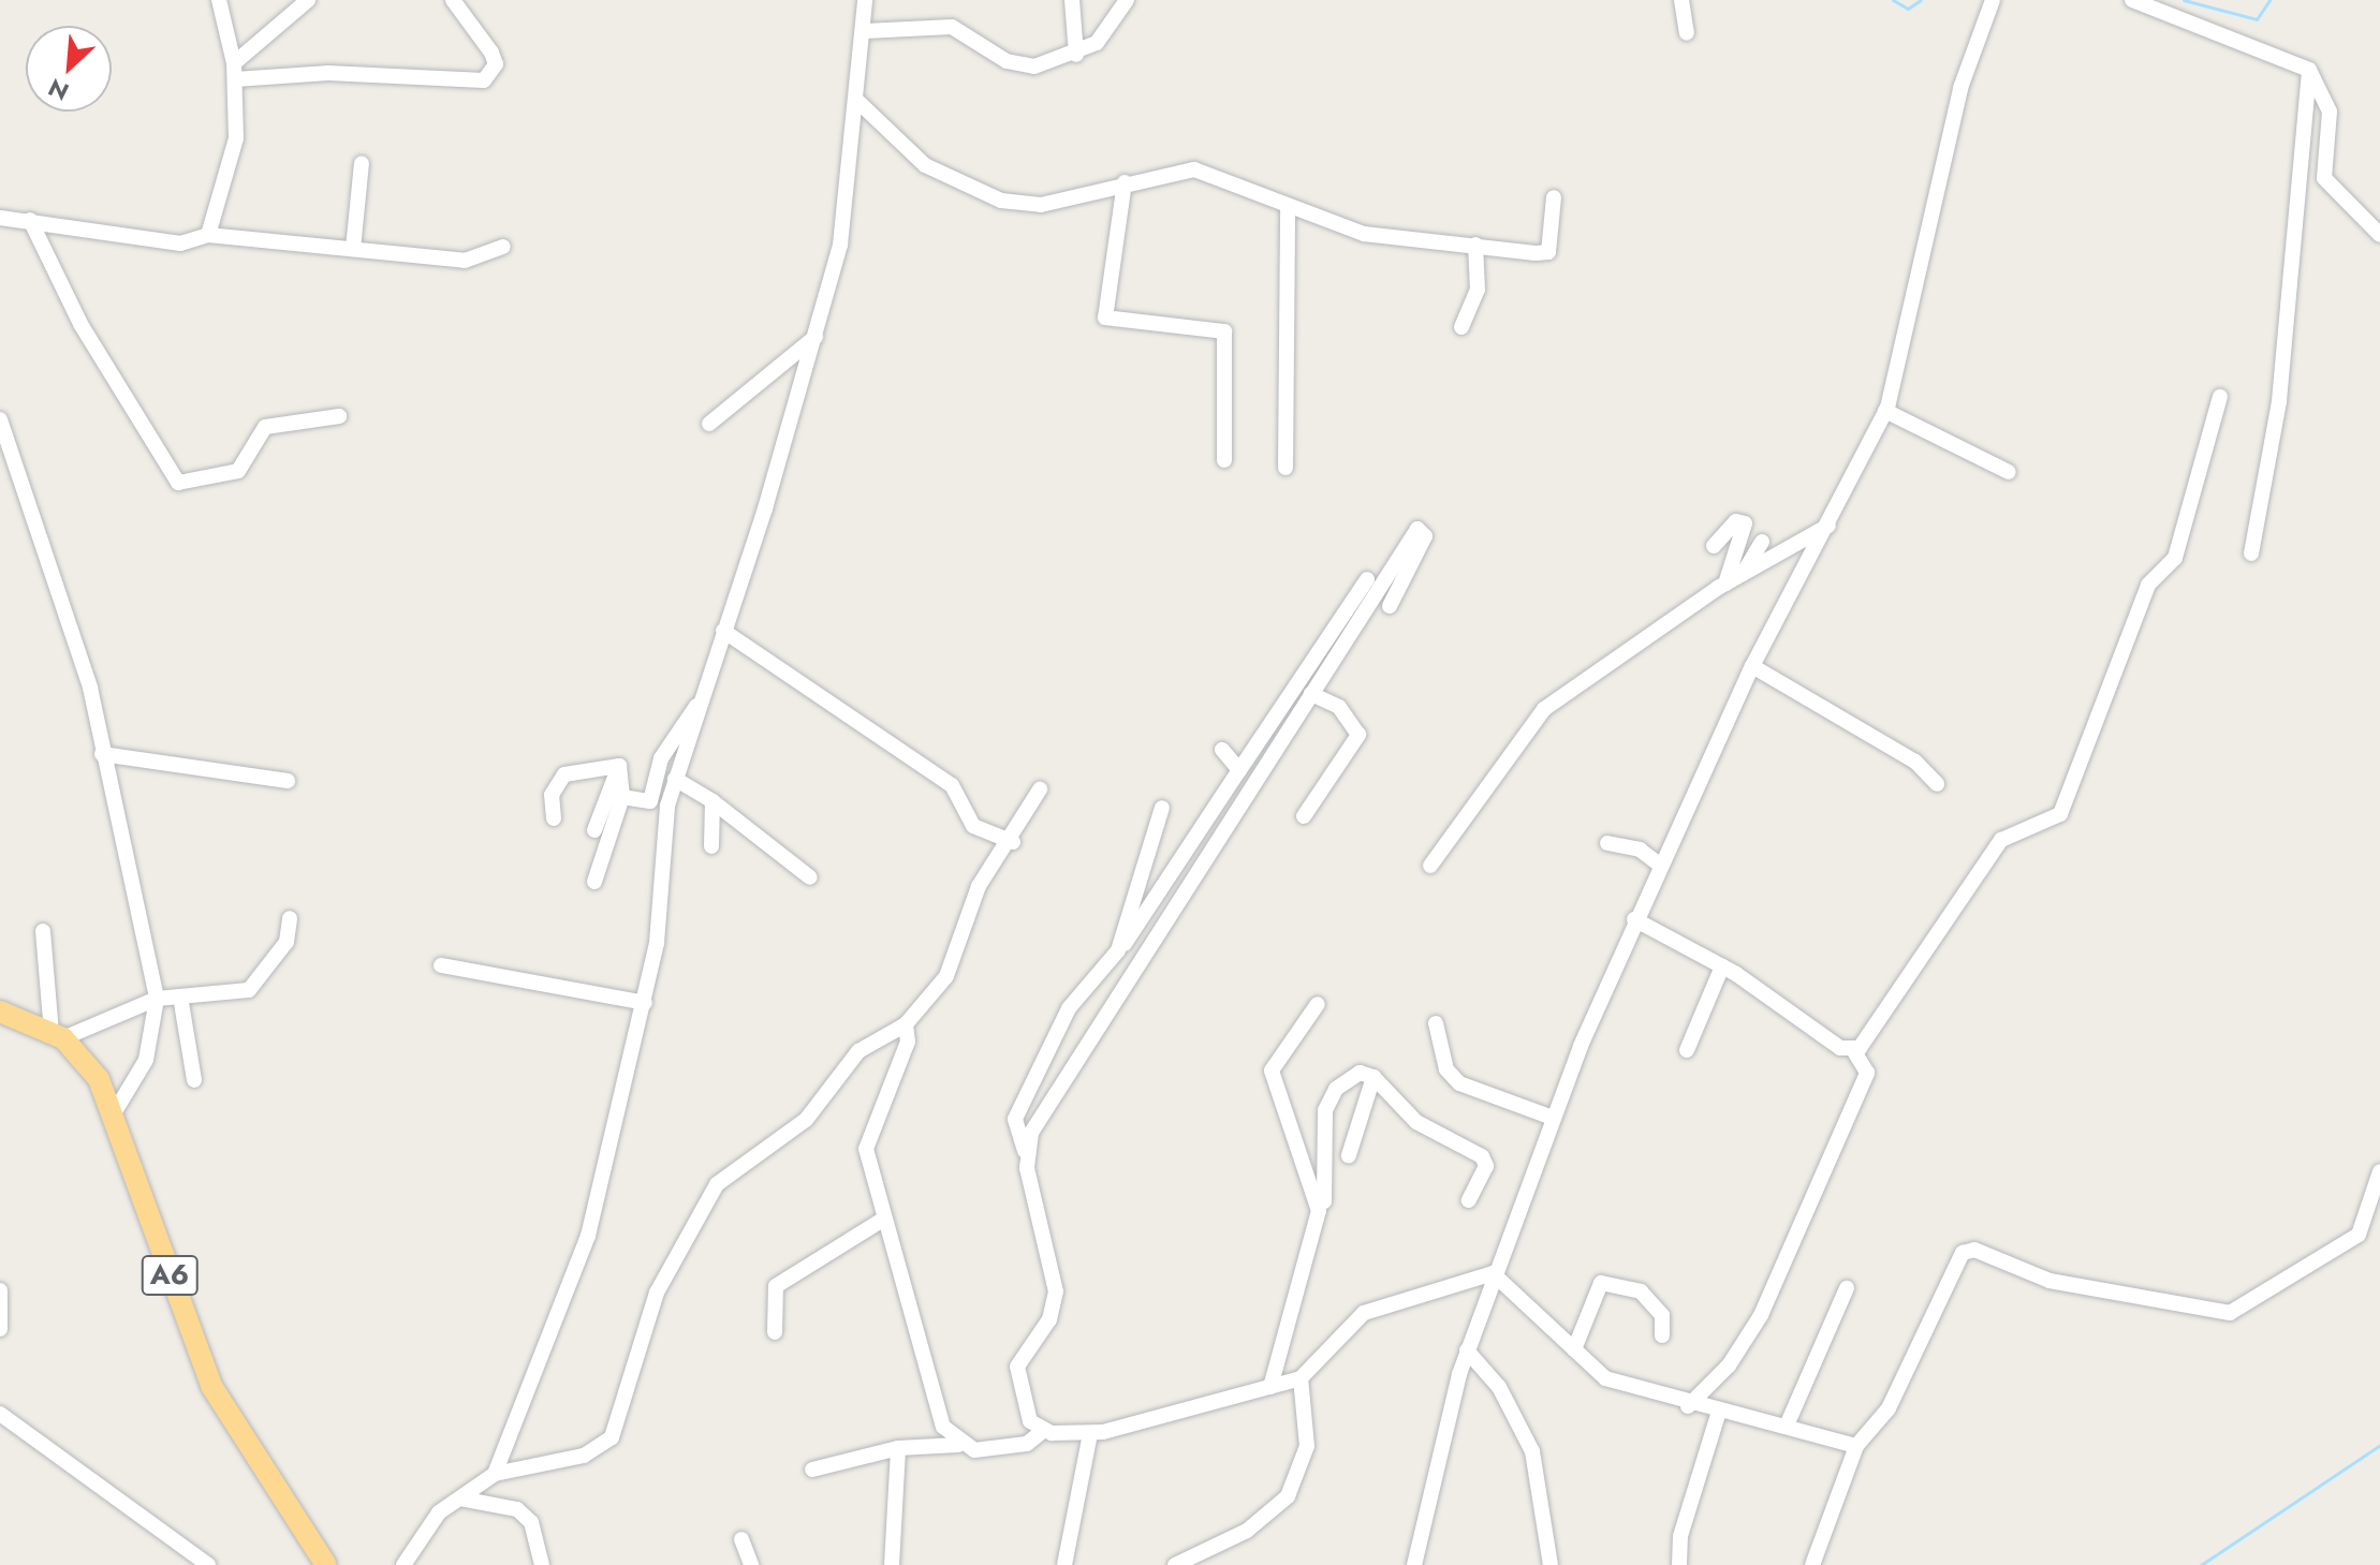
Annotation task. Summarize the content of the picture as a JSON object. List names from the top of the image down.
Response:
{
  "streets": {
    "highway": ["A6"]
  },
  "north": "bottom left"
}
